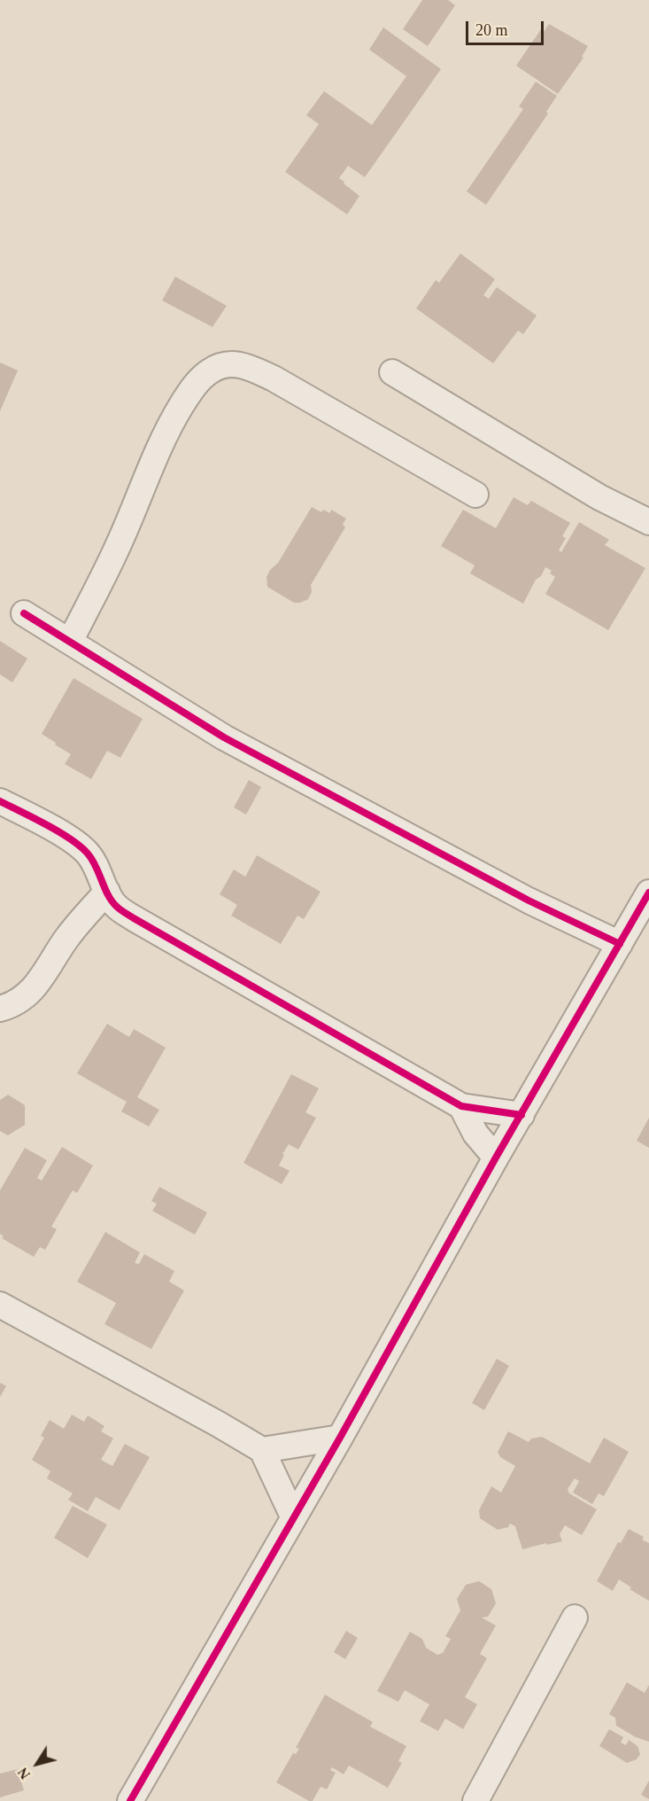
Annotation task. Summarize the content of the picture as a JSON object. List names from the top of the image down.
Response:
{
  "scale_bar": "20 m",
  "north": "bottom left"
}
